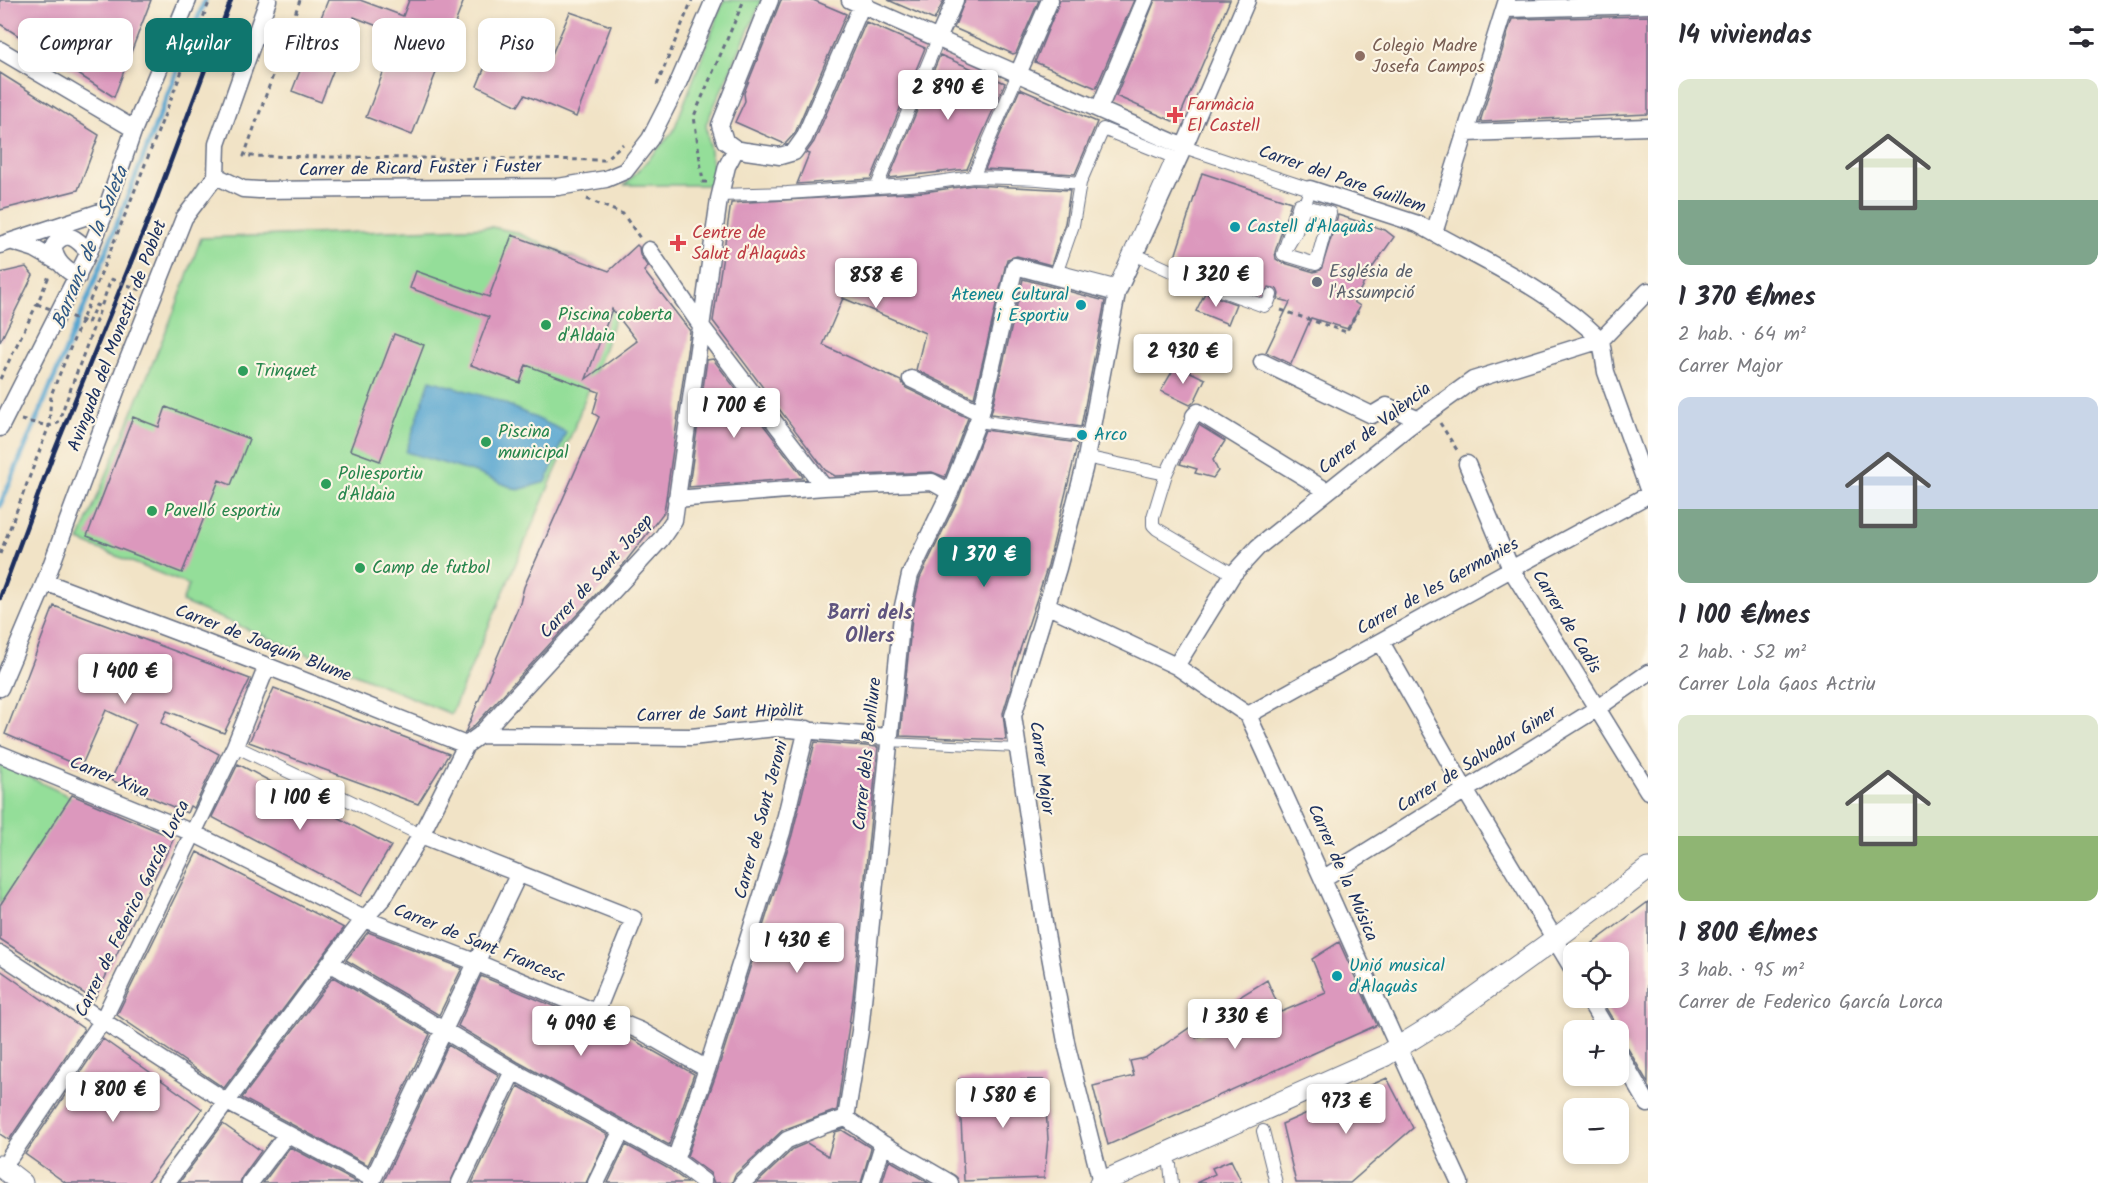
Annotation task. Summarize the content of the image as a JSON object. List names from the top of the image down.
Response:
{
  "streets": {
    "street": [
      "Carrer de Ricard Fuster i Fuster",
      "Carrer del Pare Guillem",
      "Avinguda del Monestir de Poblet",
      "Carrer de València",
      "Carrer de Sant Josep",
      "Carrer de les Germanies",
      "Carrer de Cadis",
      "Carrer de Joaquín Blume",
      "Carrer de Sant Hipòlit",
      "Carrer dels Benlliure",
      "Carrer de Salvador Giner",
      "Carrer Major",
      "Carrer Xiva",
      "Carrer de Sant Jeroni",
      "Carrer de la Música",
      "Carrer de Federico García Lorca",
      "Carrer de Sant Francesc"
    ]
  },
  "crossings": [
    ["Carrer de Ricard Fuster i Fuster", "Avinguda del Monestir de Poblet"],
    ["Carrer del Pare Guillem", "Carrer de València"],
    ["Carrer del Pare Guillem", "Carrer Major"],
    ["Avinguda del Monestir de Poblet", "Carrer de Joaquín Blume"],
    ["Carrer de Sant Josep", "Carrer de Joaquín Blume"],
    ["Carrer de Sant Josep", "Carrer de Sant Hipòlit"],
    ["Carrer de les Germanies", "Carrer de Cadis"],
    ["Carrer de les Germanies", "Carrer de la Música"],
    ["Carrer de Cadis", "Carrer de Salvador Giner"],
    ["Carrer de Joaquín Blume", "Carrer de Federico García Lorca"],
    ["Carrer de Sant Hipòlit", "Carrer dels Benlliure"],
    ["Carrer de Sant Hipòlit", "Carrer Major"],
    ["Carrer de Sant Hipòlit", "Carrer de Sant Jeroni"],
    ["Carrer dels Benlliure", "Carrer Major"],
    ["Carrer de Salvador Giner", "Carrer de la Música"],
    ["Carrer Xiva", "Carrer de Federico García Lorca"],
    ["Carrer Xiva", "Carrer de Sant Francesc"],
    ["Carrer de Sant Jeroni", "Carrer de Sant Francesc"]
  ],
  "districts": ["Barri dels Ollers"],
  "water": ["Barranc de la Saleta"],
  "places": {
    "other": [
      "Colegio Madre Josefa Campos",
      "Castell d'Alaquàs",
      "Església de l'Assumpció",
      "Ateneu Cultural i Esportiu",
      "Piscina coberta d'Aldaia",
      "Trinquet",
      "Arco",
      "Piscina municipal",
      "Poliesportiu d'Aldaia",
      "Pavelló esportiu",
      "Camp de futbol",
      "Unió musical d'Alaquàs"
    ],
    "health": ["Farmàcia El Castell", "Centre de Salut d'Alaquàs"]
  },
  "page": {
    "heading": "14 viviendas",
    "chip": [
      "Comprar",
      "Alquilar",
      "Filtros",
      "Nuevo",
      "Piso"
    ],
    "price": [
      "2 890 €",
      "1 320 €",
      "858 €",
      "2 930 €",
      "1 700 €",
      "1 370 €",
      "1 400 €",
      "1 100 €",
      "1 430 €",
      "1 330 €",
      "4 090 €",
      "1 800 €",
      "1 580 €",
      "973 €"
    ],
    "list": [
      {
        "name": "1 370 €/mes",
        "note": "2 hab. · 64 m² · Carrer Major"
      },
      {
        "name": "1 100 €/mes",
        "note": "2 hab. · 52 m² · Carrer Lola Gaos Actriu"
      },
      {
        "name": "1 800 €/mes",
        "note": "3 hab. · 95 m² · Carrer de Federico García Lorca"
      }
    ],
    "map_buttons": ["+", "−"]
  }
}
